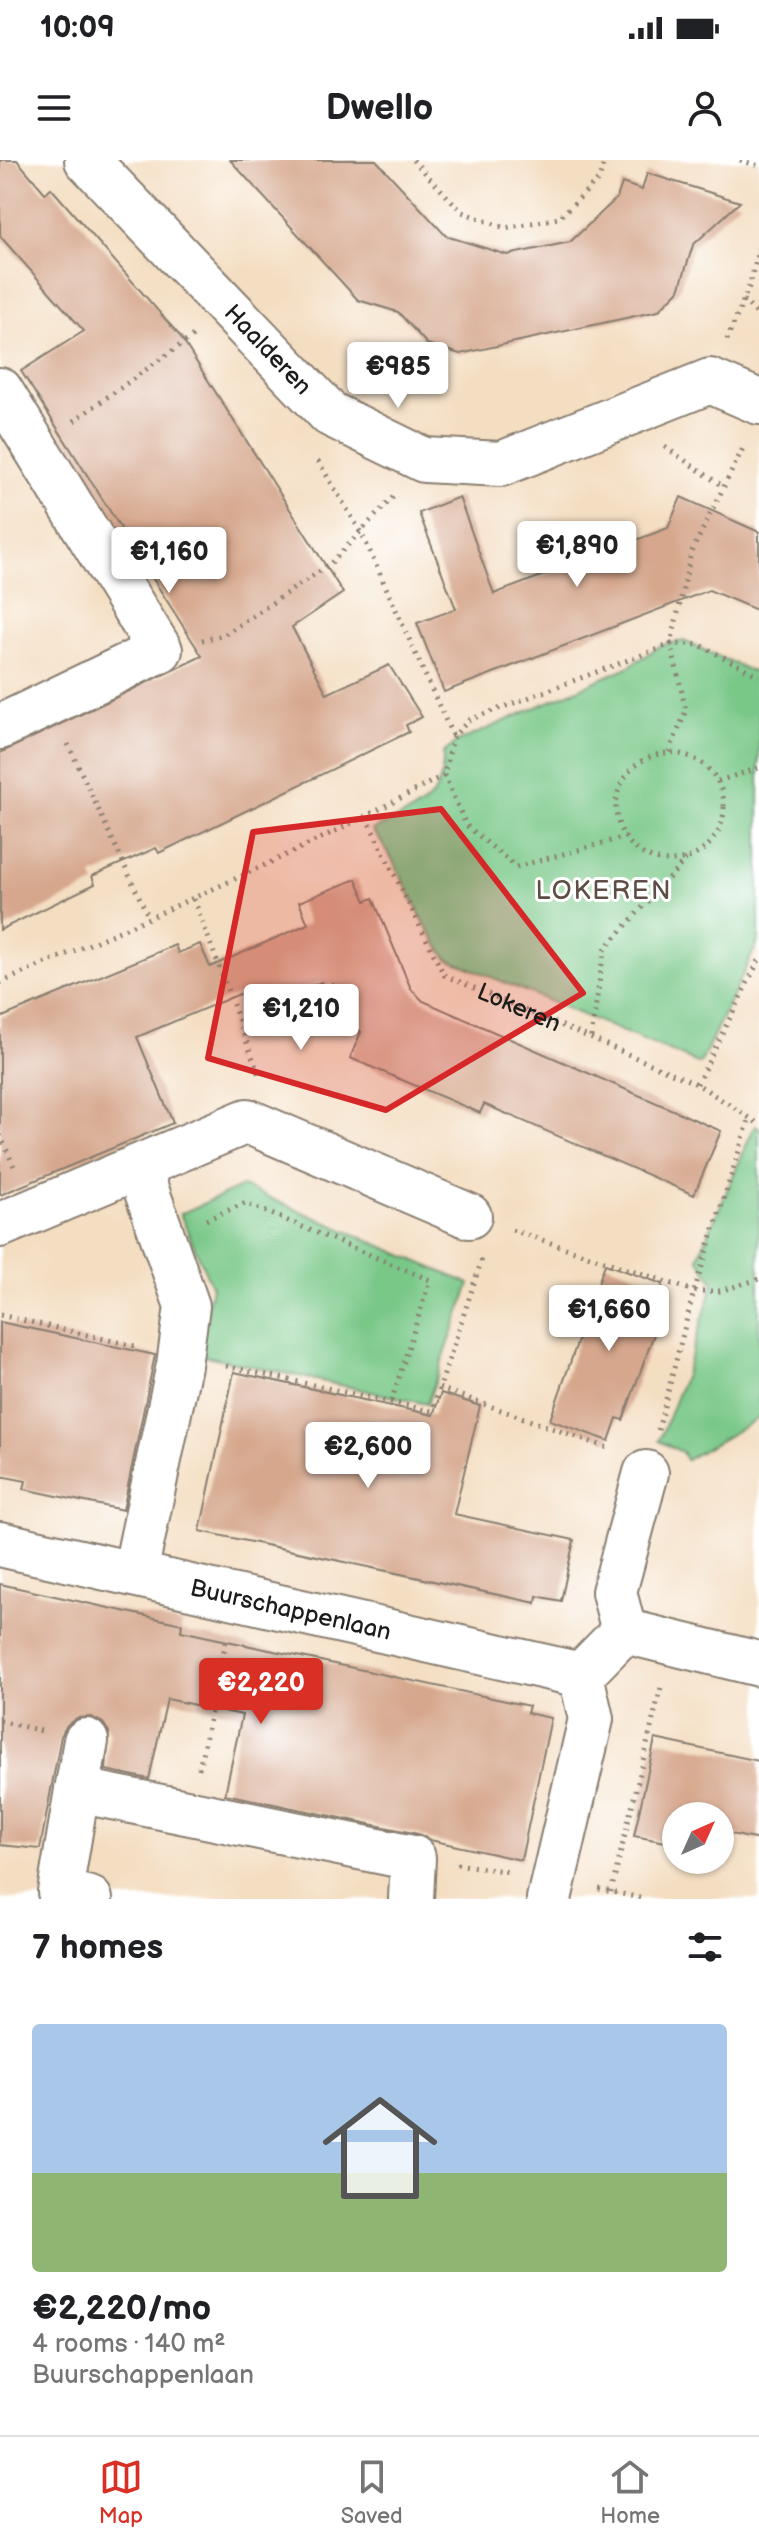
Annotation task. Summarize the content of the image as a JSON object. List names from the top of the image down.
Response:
{
  "streets": {
    "street": ["Haalderen", "Buurschappenlaan"],
    "path": ["Lokeren"]
  },
  "districts": ["LOKEREN"],
  "north": "top right",
  "page": {
    "status": "10:09",
    "header": "Dwello",
    "price": [
      "€985",
      "€1,890",
      "€1,160",
      "€1,210",
      "€1,660",
      "€2,600",
      "€2,220"
    ],
    "heading": "7 homes",
    "list": [
      {
        "name": "€2,220/mo",
        "note": "4 rooms · 140 m² · Buurschappenlaan"
      }
    ],
    "tabs": ["Map", "Saved", "Home"]
  }
}
